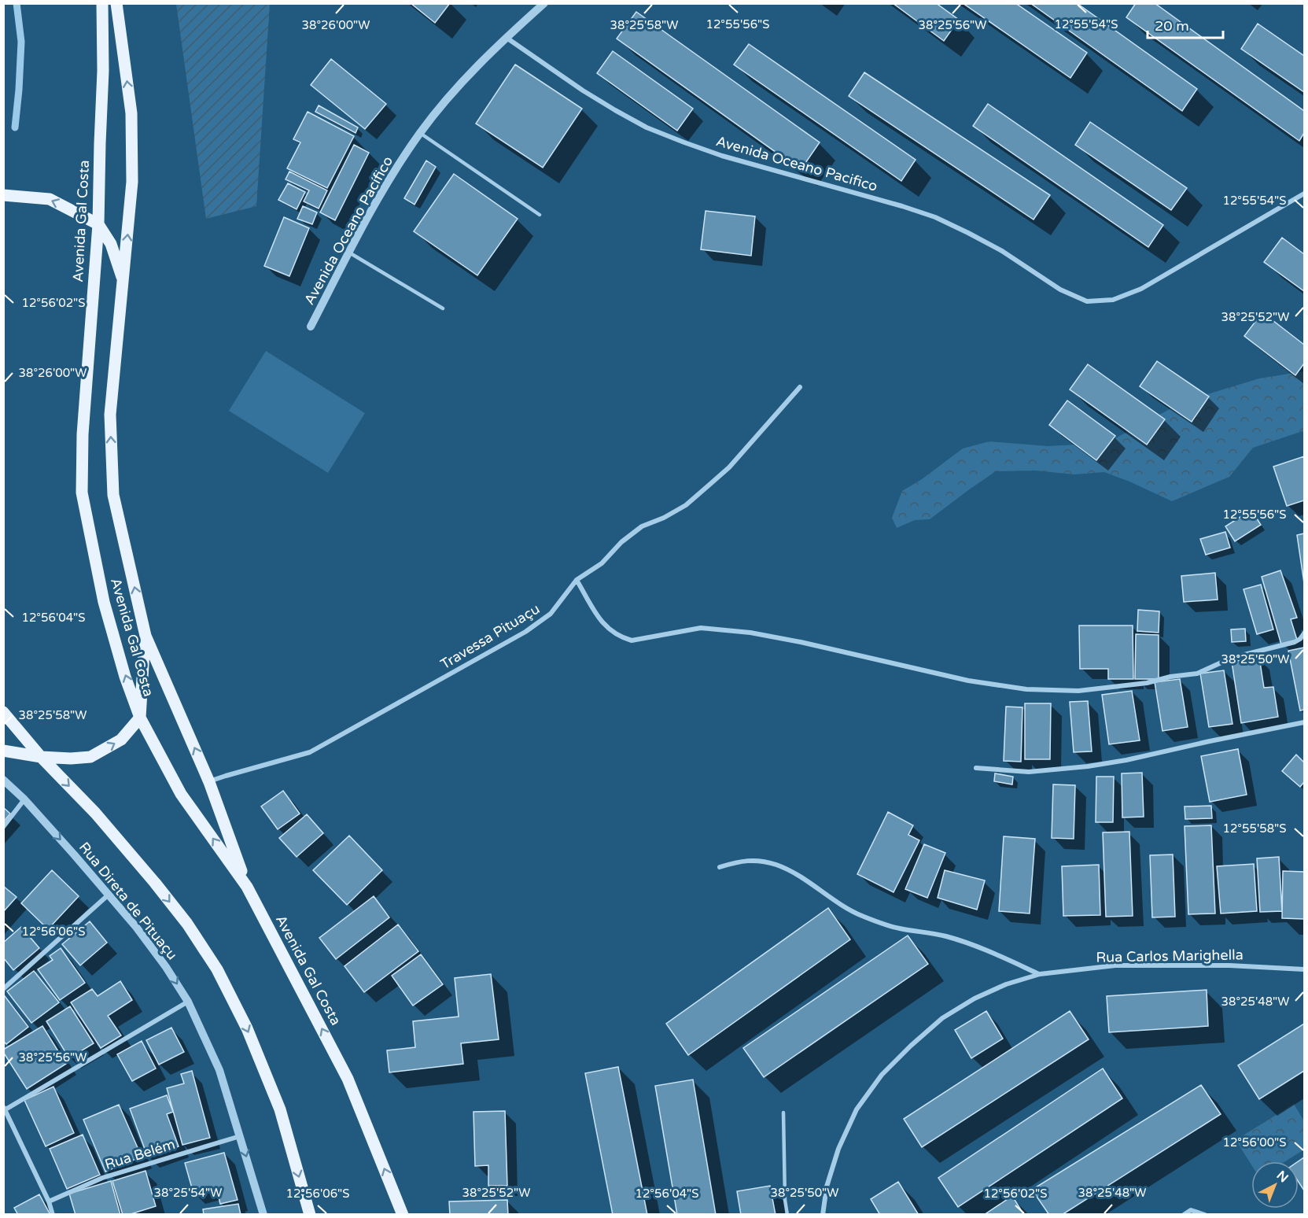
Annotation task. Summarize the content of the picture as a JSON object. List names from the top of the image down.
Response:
{
  "streets": {
    "main road": ["Avenida Gal Costa"],
    "street": [
      "Avenida Oceano Pacifico",
      "Avenida Oceano Pacífico",
      "Travessa Pituaçu",
      "Rua Direta de Pituaçu",
      "Rua Carlos Marighella",
      "Rua Belém"
    ]
  },
  "crossings": [
    ["Avenida Oceano Pacifico", "Avenida Oceano Pacífico"],
    ["Rua Direta de Pituaçu", "Rua Belém"]
  ],
  "one_way": ["Rua Direta de Pituaçu"],
  "scale_bar": "20 m",
  "north": "top right",
  "coordinates": [
    "12°55'56\"S",
    "12°55'54\"S",
    "38°26'00\"W",
    "38°25'58\"W",
    "38°25'56\"W",
    "12°56'02\"S",
    "38°25'52\"W",
    "12°56'04\"S",
    "38°25'50\"W",
    "12°55'58\"S",
    "12°56'06\"S",
    "38°25'48\"W",
    "12°56'00\"S",
    "38°25'54\"W"
  ]
}
